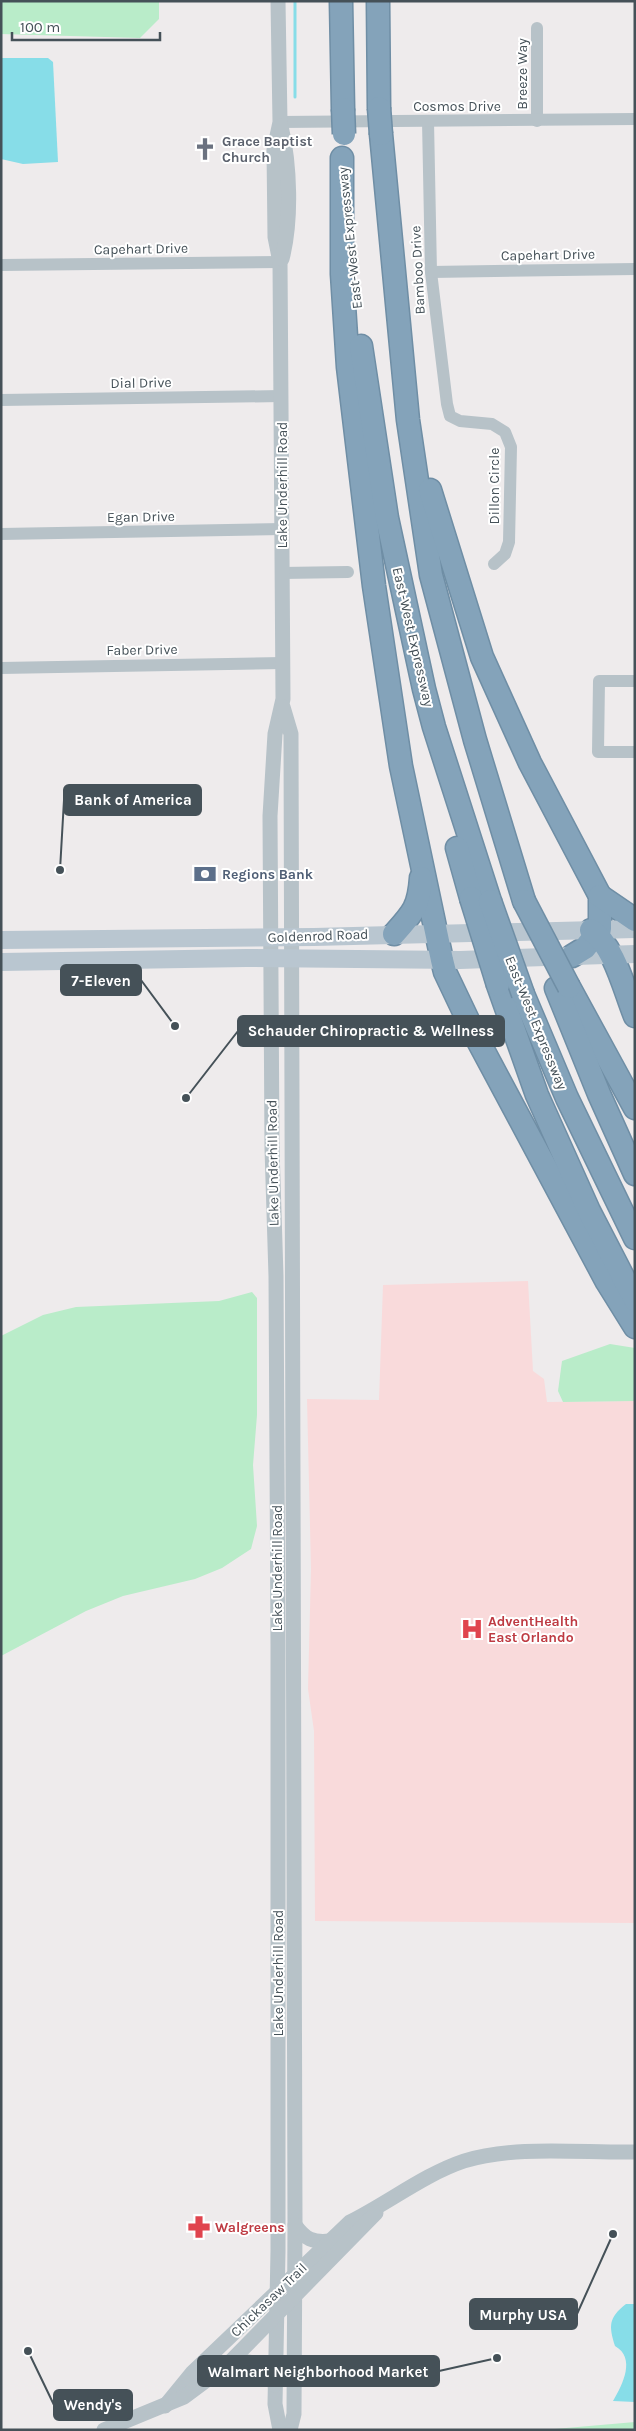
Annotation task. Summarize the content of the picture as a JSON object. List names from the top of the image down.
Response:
{
  "streets": {
    "highway": ["East-West Expressway"],
    "main road": ["Goldenrod Road"],
    "street": [
      "Breeze Way",
      "Cosmos Drive",
      "Capehart Drive",
      "Bamboo Drive",
      "Dial Drive",
      "Lake Underhill Road",
      "Dillon Circle",
      "Egan Drive",
      "Faber Drive",
      "Chickasaw Trail"
    ]
  },
  "crossings": [
    ["Breeze Way", "Cosmos Drive"],
    ["Cosmos Drive", "Bamboo Drive"],
    ["Cosmos Drive", "Lake Underhill Road"],
    ["Capehart Drive", "Bamboo Drive"],
    ["Capehart Drive", "Lake Underhill Road"],
    ["Bamboo Drive", "Dillon Circle"],
    ["Dial Drive", "Lake Underhill Road"],
    ["Lake Underhill Road", "Egan Drive"],
    ["Lake Underhill Road", "Faber Drive"],
    ["Lake Underhill Road", "Goldenrod Road"],
    ["Lake Underhill Road", "Chickasaw Trail"]
  ],
  "places": {
    "church": ["Grace Baptist Church"],
    "other": [
      "Bank of America",
      "7-Eleven",
      "Schauder Chiropractic & Wellness",
      "Murphy USA",
      "Wendy's",
      "Walmart Neighborhood Market"
    ],
    "bank": ["Regions Bank"],
    "hospital": ["AdventHealth East Orlando"],
    "pharmacy": ["Walgreens"]
  },
  "scale_bar": "100 m"
}
